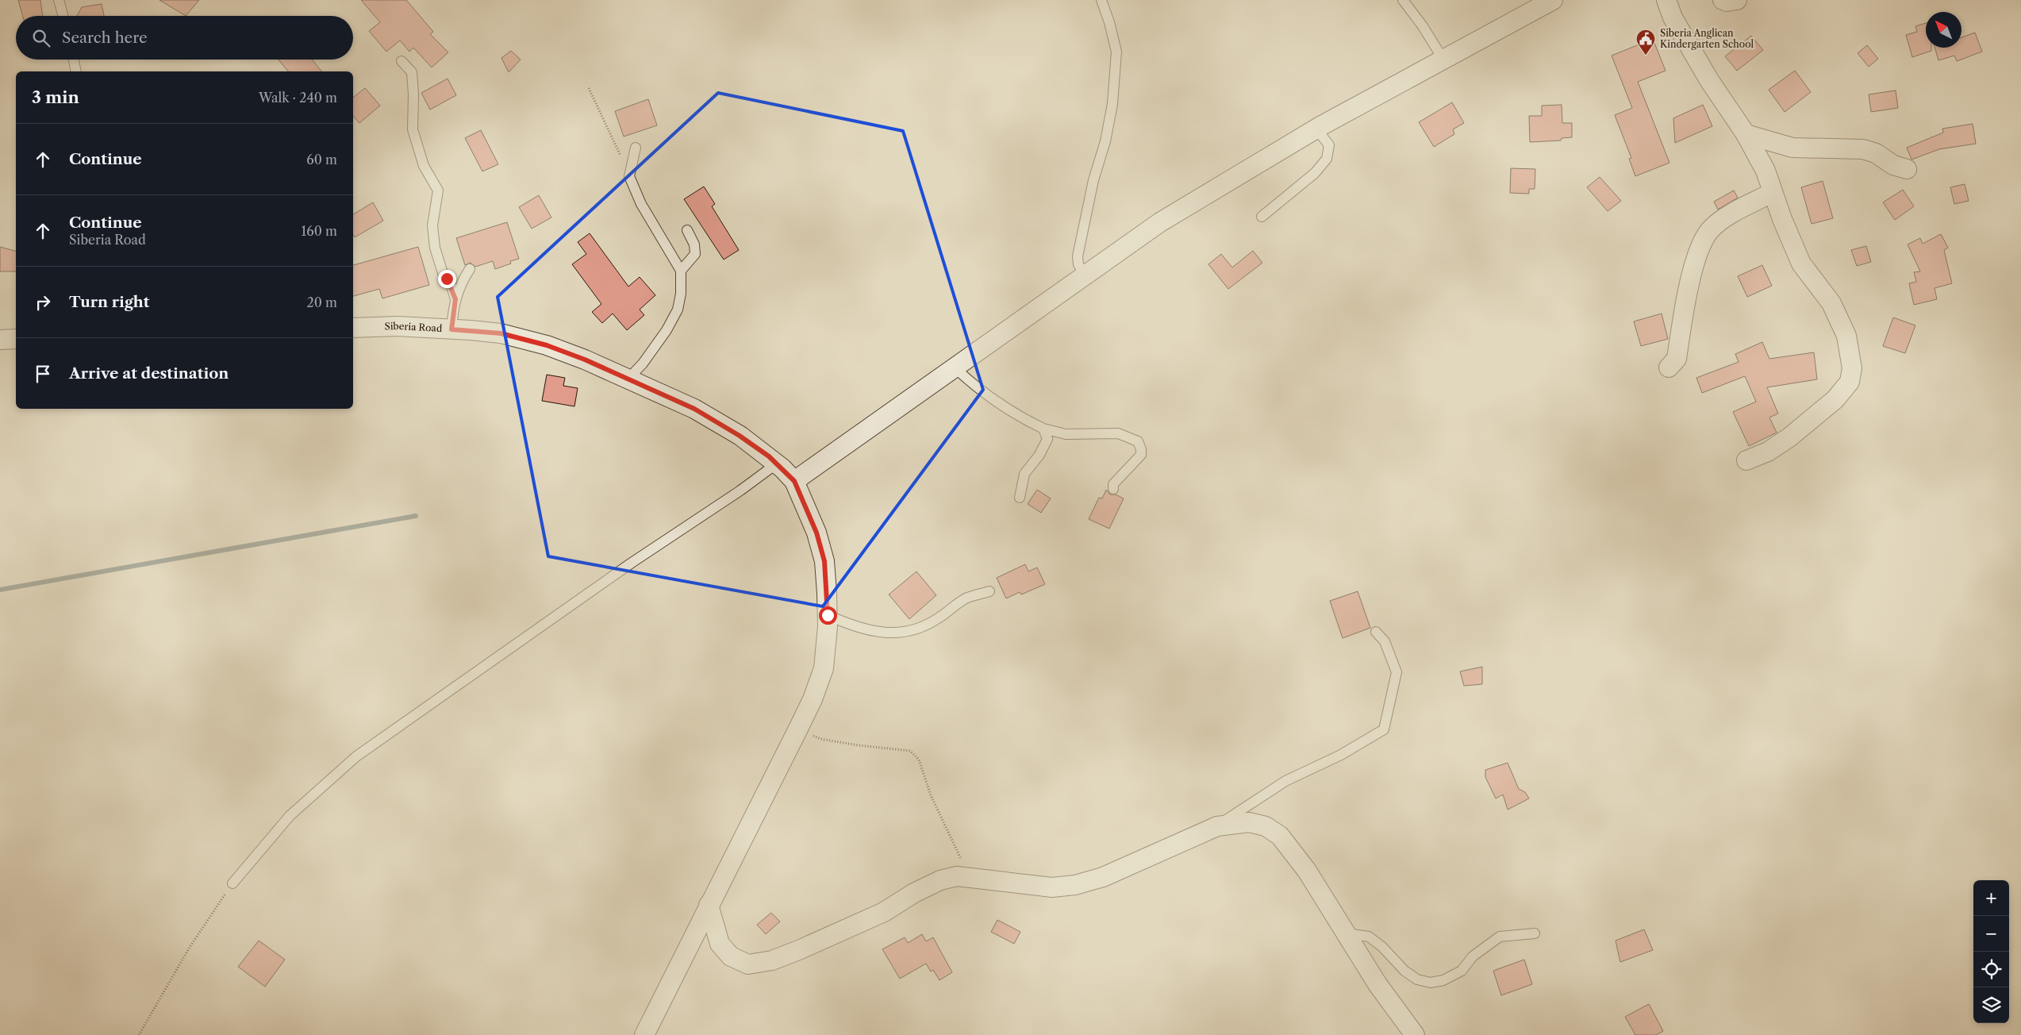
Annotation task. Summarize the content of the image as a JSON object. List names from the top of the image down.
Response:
{
  "streets": {
    "street": ["Siberia Road"]
  },
  "places": {
    "public building": ["Siberia Anglican Kindergarten School"]
  },
  "north": "top left",
  "page": {
    "search": "Search here",
    "heading": ["3 min", "Walk · 240 m"],
    "list": [
      ["Continue", "60 m"],
      ["Continue", "Siberia Road", "160 m"],
      ["Turn right", "20 m"],
      "Arrive at destination"
    ],
    "map_buttons": ["+", "−"]
  }
}
